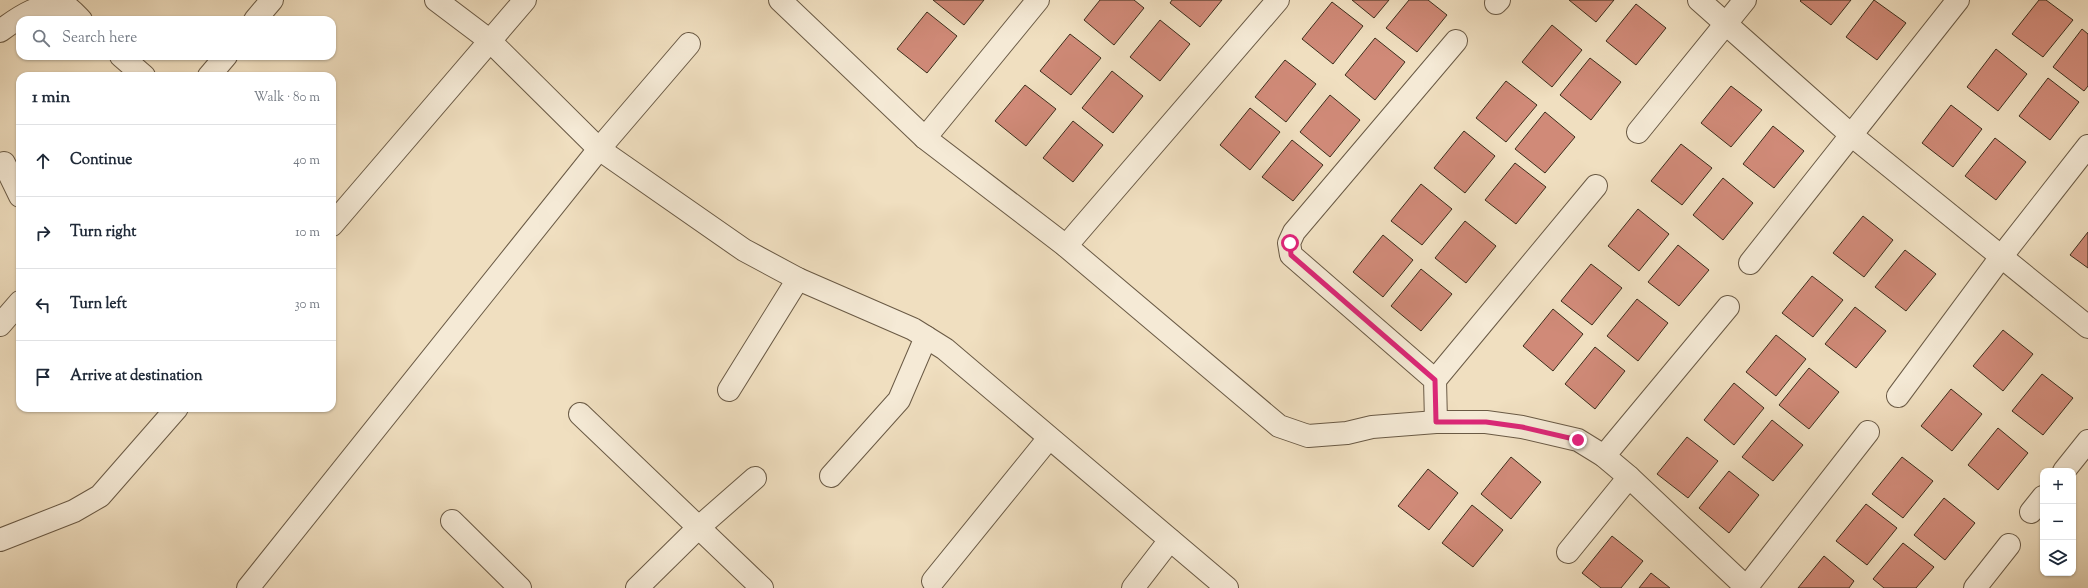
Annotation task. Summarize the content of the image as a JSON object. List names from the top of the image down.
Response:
{
  "page": {
    "search": "Search here",
    "heading": ["1 min", "Walk · 80 m"],
    "list": [
      ["Continue", "40 m"],
      ["Turn right", "10 m"],
      ["Turn left", "30 m"],
      "Arrive at destination"
    ],
    "map_buttons": ["+", "−"]
  }
}
